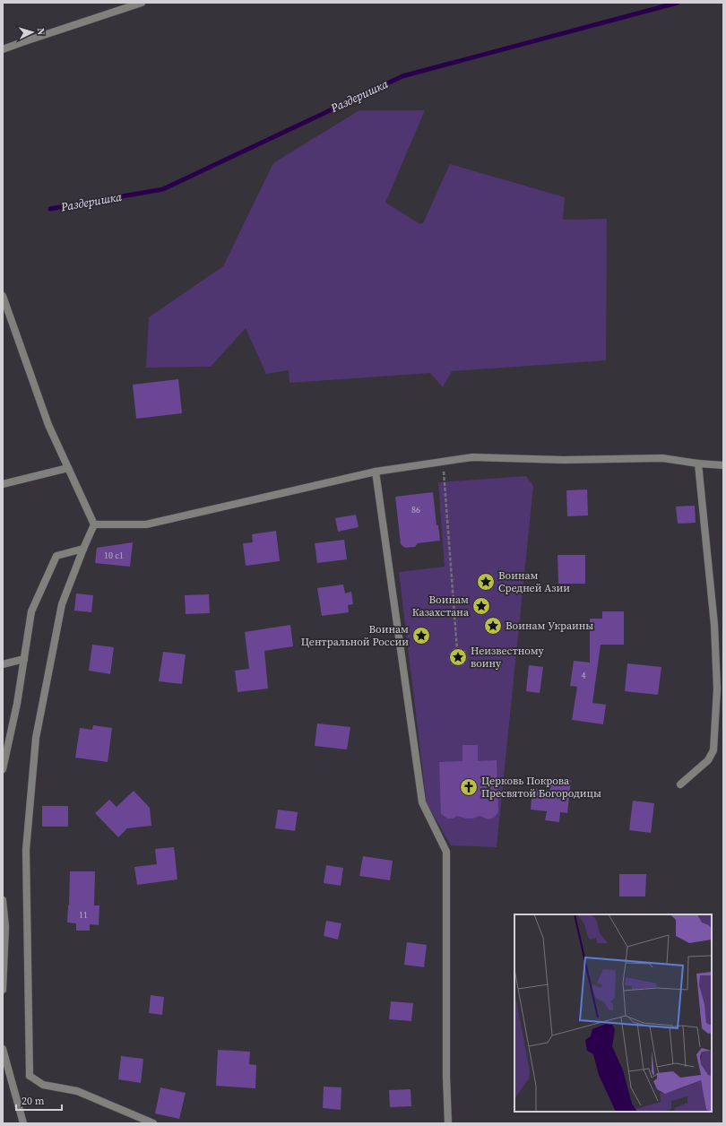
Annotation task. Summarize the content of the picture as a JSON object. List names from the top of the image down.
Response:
{
  "water": ["Раздеришка"],
  "places": {
    "place": [
      "Воинам Средней Азии",
      "Воинам Казахстана",
      "Воинам Украины",
      "Воинам Центральной России",
      "Неизвестному воину"
    ],
    "church": ["Церковь Покрова Пресвятой Богородицы"]
  },
  "house_numbers": [
    "86",
    "10 с1",
    "4",
    "11"
  ],
  "scale_bar": "20 m",
  "north": "right"
}
